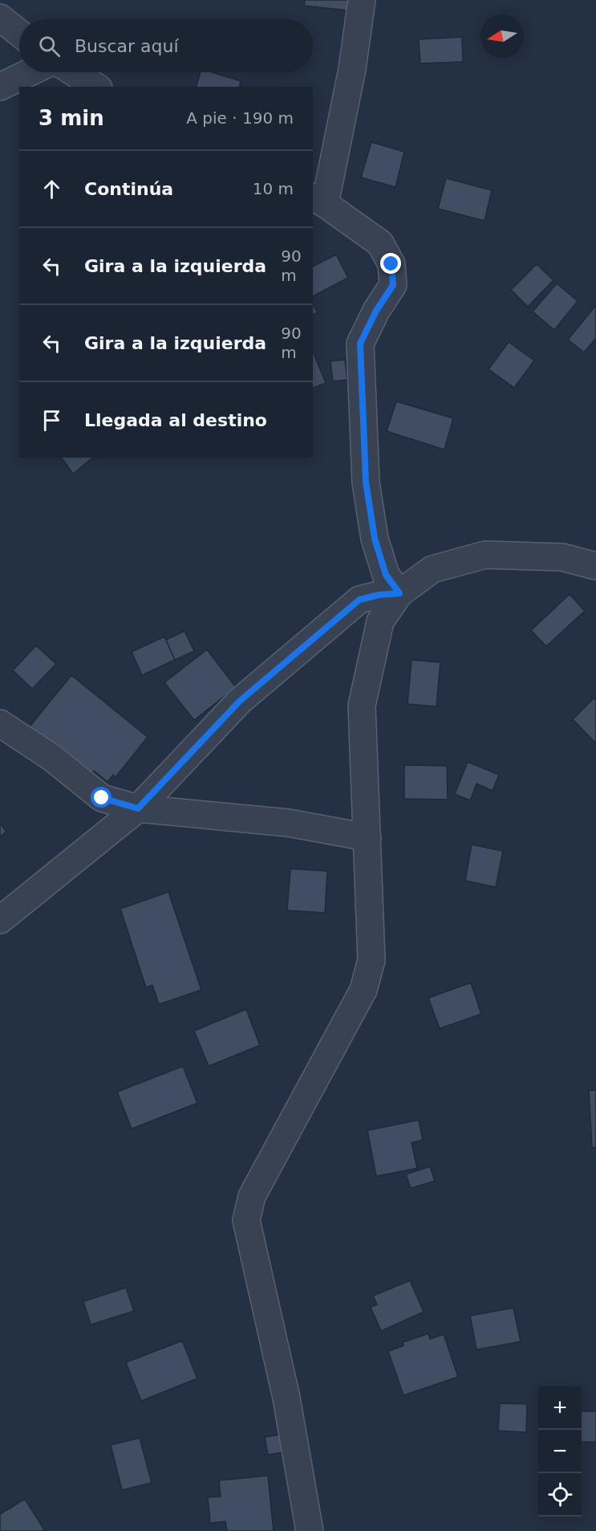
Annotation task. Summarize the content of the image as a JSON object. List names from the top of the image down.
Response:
{
  "north": "left",
  "page": {
    "search": "Buscar aquí",
    "heading": ["3 min", "A pie · 190 m"],
    "list": [
      ["Continúa", "10 m"],
      ["Gira a la izquierda", "90 m"],
      ["Gira a la izquierda", "90 m"],
      "Llegada al destino"
    ],
    "map_buttons": ["+", "−"]
  }
}
